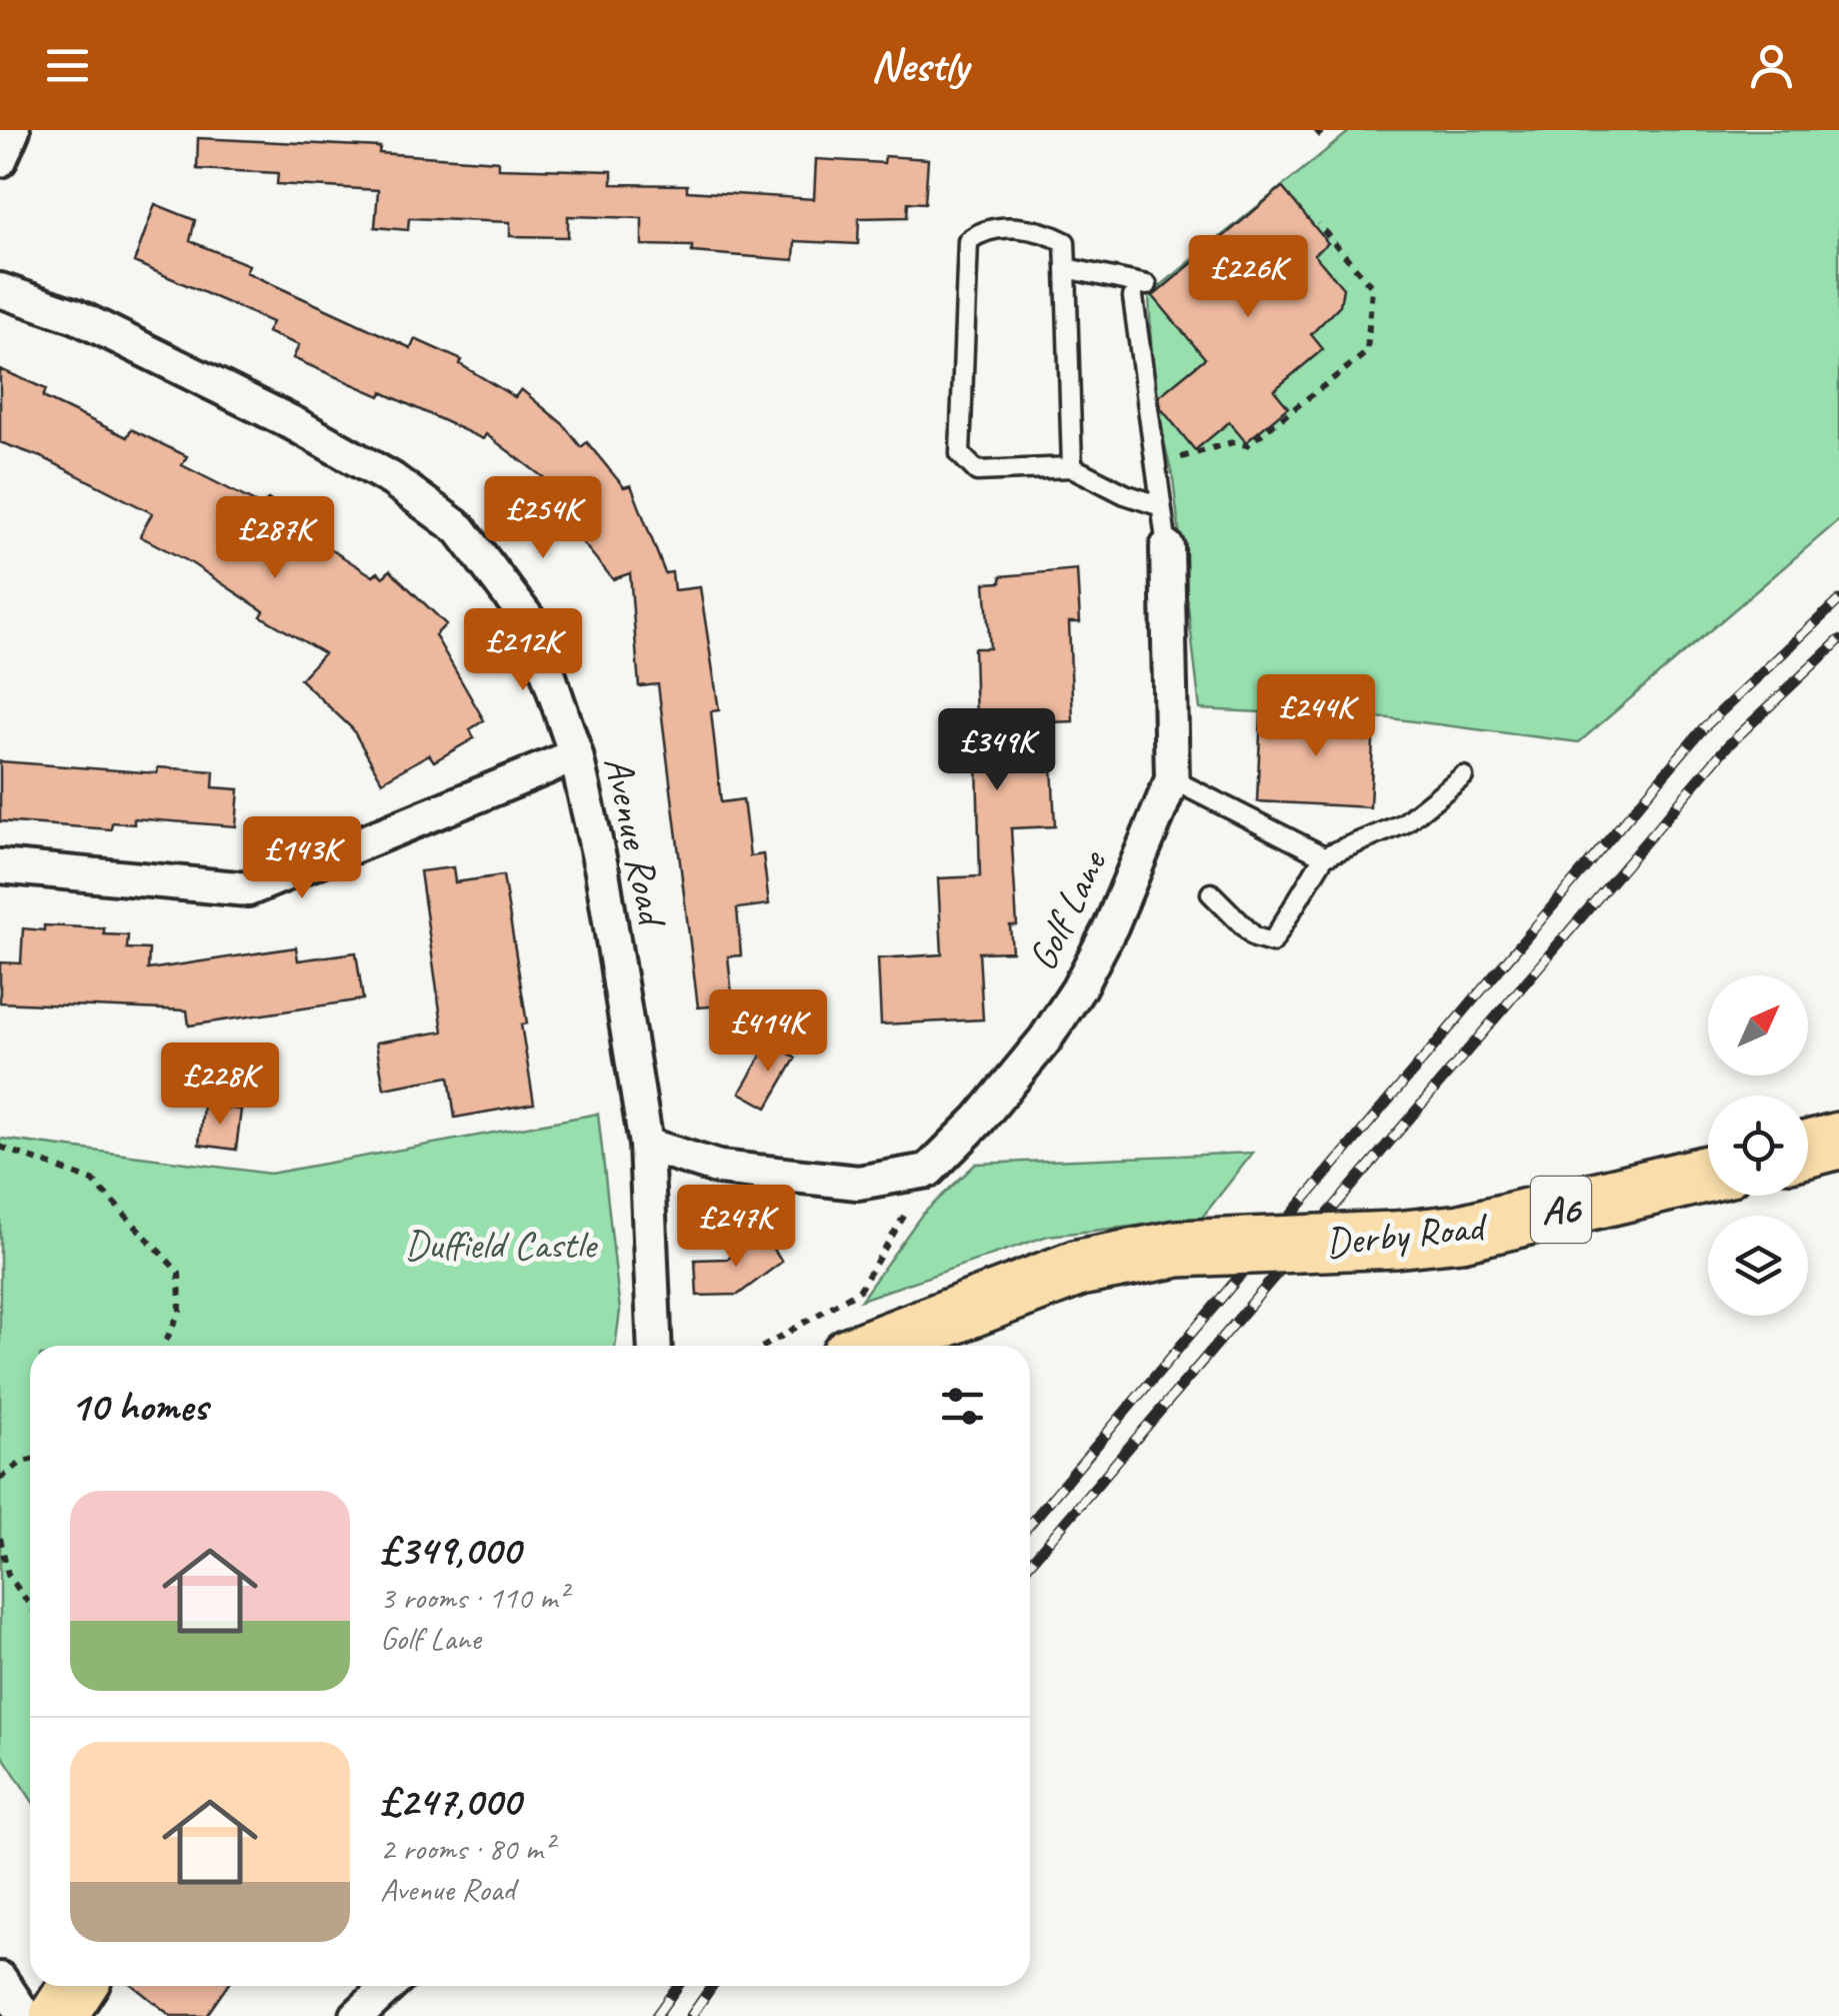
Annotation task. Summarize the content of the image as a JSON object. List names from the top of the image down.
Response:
{
  "streets": {
    "highway": ["A6", "Derby Road"],
    "street": ["Avenue Road", "Golf Lane"]
  },
  "parks": ["Duffield Castle"],
  "north": "top right",
  "page": {
    "header": "Nestly",
    "price": [
      "£226K",
      "£254K",
      "£287K",
      "£212K",
      "£244K",
      "£349K",
      "£143K",
      "£414K",
      "£228K",
      "£247K"
    ],
    "heading": "10 homes",
    "list": [
      {
        "name": "£349,000",
        "note": "3 rooms · 110 m² · Golf Lane"
      },
      {
        "name": "£247,000",
        "note": "2 rooms · 80 m² · Avenue Road"
      }
    ]
  }
}
